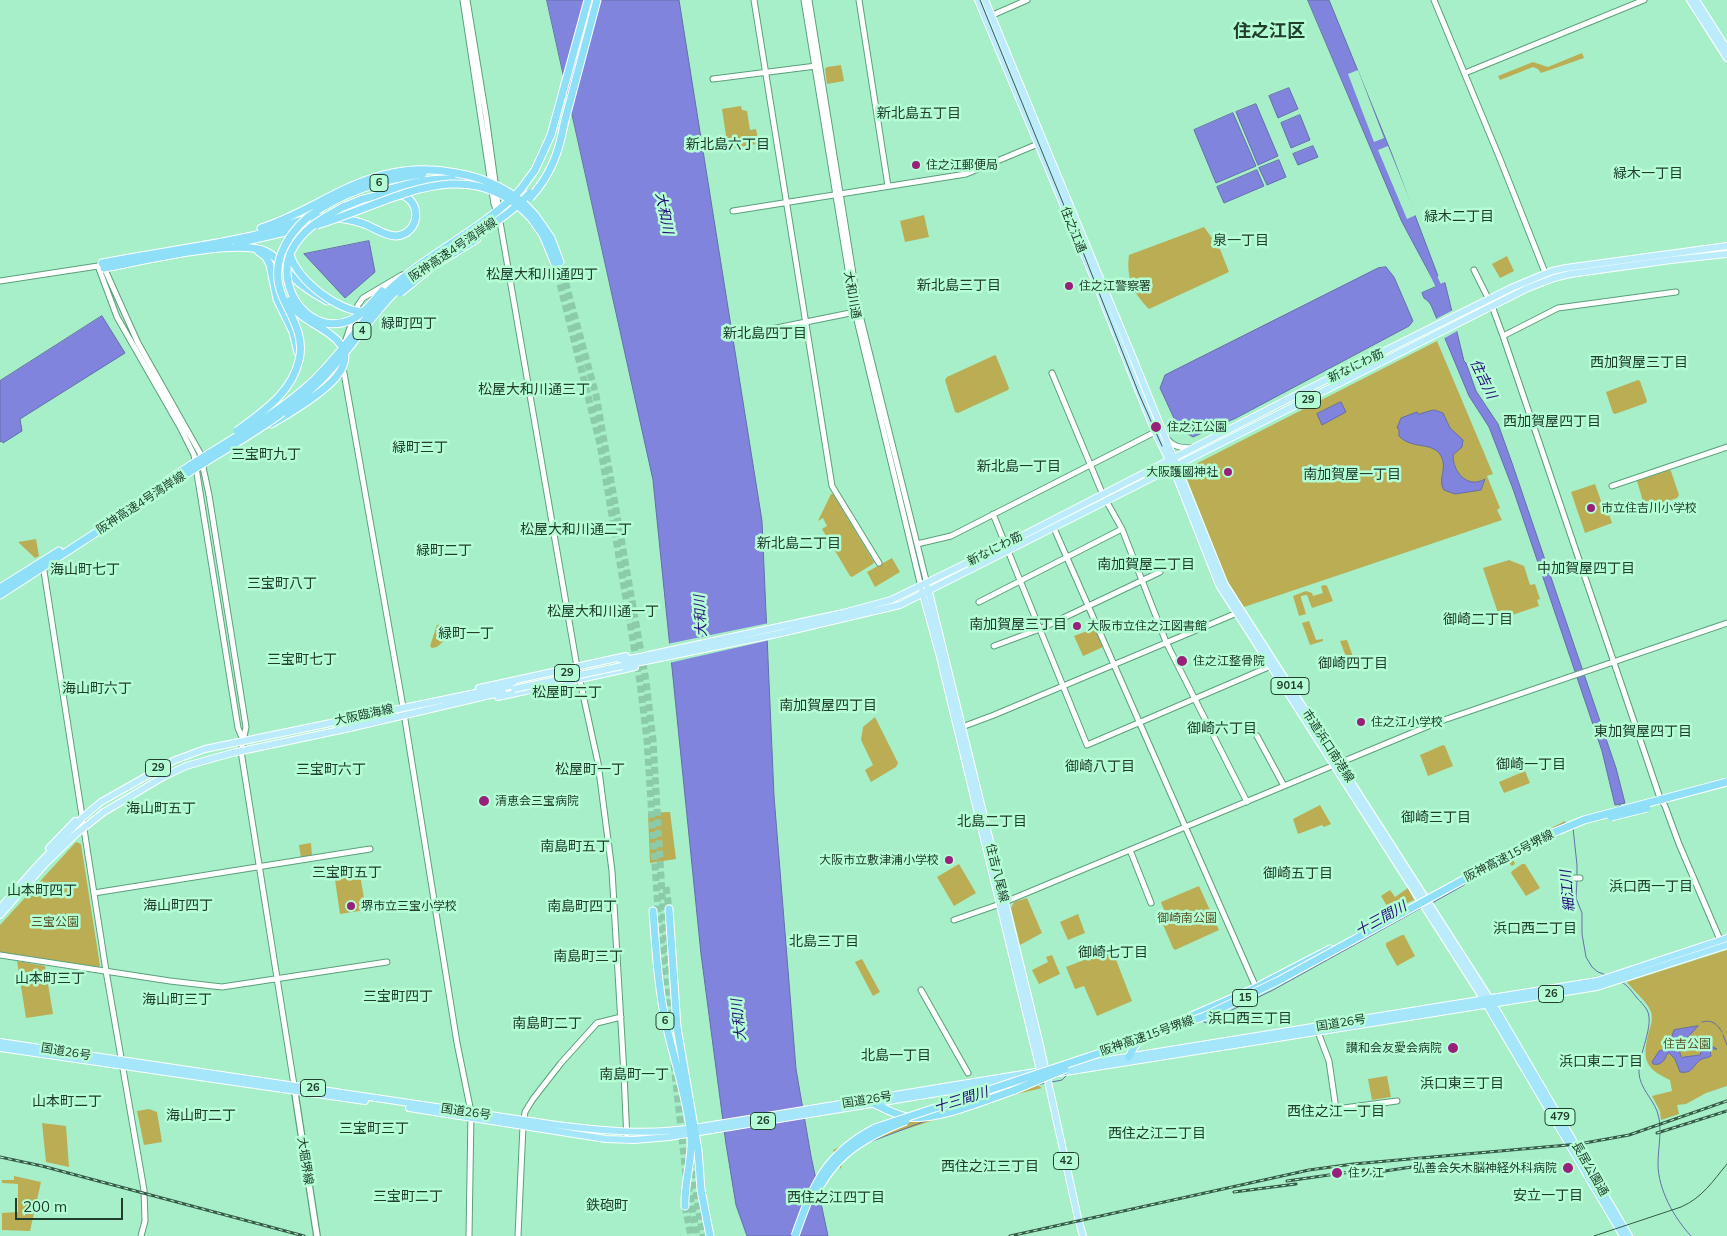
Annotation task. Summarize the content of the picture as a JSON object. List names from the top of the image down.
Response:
{
  "streets": {
    "highway": [
      "6",
      "阪神高速4号湾岸線",
      "4",
      "阪神高速15号堺線",
      "26",
      "15",
      "国道26号",
      "479",
      "長居公園通"
    ],
    "main road": [
      "住之江通",
      "新なにわ筋",
      "29",
      "9014",
      "大阪臨海線",
      "市道浜口南港線",
      "住吉八尾線",
      "大堀堺線",
      "42"
    ],
    "street": ["大和川通"]
  },
  "crossings": [
    ["6", "4"],
    ["6", "国道26号"],
    ["住之江通", "新なにわ筋"],
    ["住之江通", "市道浜口南港線"],
    ["阪神高速4号湾岸線", "4"],
    ["大和川通", "新なにわ筋"],
    ["大和川通", "住吉八尾線"],
    ["新なにわ筋", "29"],
    ["新なにわ筋", "市道浜口南港線"],
    ["新なにわ筋", "住吉八尾線"],
    ["29", "大阪臨海線"],
    ["市道浜口南港線", "国道26号"],
    ["市道浜口南港線", "長居公園通"],
    ["阪神高速15号堺線", "15"],
    ["阪神高速15号堺線", "国道26号"],
    ["住吉八尾線", "国道26号"],
    ["15", "国道26号"],
    ["国道26号", "大堀堺線"],
    ["国道26号", "長居公園通"]
  ],
  "districts": [
    "住之江区",
    "新北島五丁目",
    "新北島六丁目",
    "緑木一丁目",
    "緑木二丁目",
    "泉一丁目",
    "松屋大和川通四丁",
    "新北島三丁目",
    "緑町四丁",
    "新北島四丁目",
    "西加賀屋三丁目",
    "松屋大和川通三丁",
    "西加賀屋四丁目",
    "緑町三丁",
    "三宝町九丁",
    "新北島一丁目",
    "南加賀屋一丁目",
    "松屋大和川通二丁",
    "新北島二丁目",
    "緑町二丁",
    "南加賀屋二丁目",
    "中加賀屋四丁目",
    "海山町七丁",
    "三宝町八丁",
    "松屋大和川通一丁",
    "御崎二丁目",
    "南加賀屋三丁目",
    "緑町一丁",
    "三宝町七丁",
    "御崎四丁目",
    "海山町六丁",
    "松屋町二丁",
    "南加賀屋四丁目",
    "御崎六丁目",
    "東加賀屋四丁目",
    "御崎一丁目",
    "御崎八丁目",
    "三宝町六丁",
    "松屋町一丁",
    "海山町五丁",
    "御崎三丁目",
    "北島二丁目",
    "南島町五丁",
    "三宝町五丁",
    "御崎五丁目",
    "浜口西一丁目",
    "山本町四丁",
    "海山町四丁",
    "南島町四丁",
    "浜口西二丁目",
    "北島三丁目",
    "御崎七丁目",
    "南島町三丁",
    "山本町三丁",
    "三宝町四丁",
    "海山町三丁",
    "浜口西三丁目",
    "南島町二丁",
    "北島一丁目",
    "浜口東二丁目",
    "南島町一丁",
    "浜口東三丁目",
    "山本町二丁",
    "西住之江一丁目",
    "海山町二丁",
    "三宝町三丁",
    "西住之江二丁目",
    "西住之江三丁目",
    "安立一丁目",
    "三宝町二丁",
    "西住之江四丁目",
    "鉄砲町"
  ],
  "water": [
    "大和川",
    "住吉川",
    "細江川",
    "十三間川"
  ],
  "parks": ["御崎南公園", "三宝公園", "住吉公園"],
  "places": [
    "住之江郵便局",
    "住之江警察署",
    "住之江公園",
    "大阪護國神社",
    "市立住吉川小学校",
    "大阪市立住之江図書館",
    "住之江整骨院",
    "住之江小学校",
    "清恵会三宝病院",
    "大阪市立敷津浦小学校",
    "堺市立三宝小学校",
    "讃和会友愛会病院",
    "弘善会矢木脳神経外科病院",
    "住ノ江"
  ],
  "scale_bar": "200 m"
}
